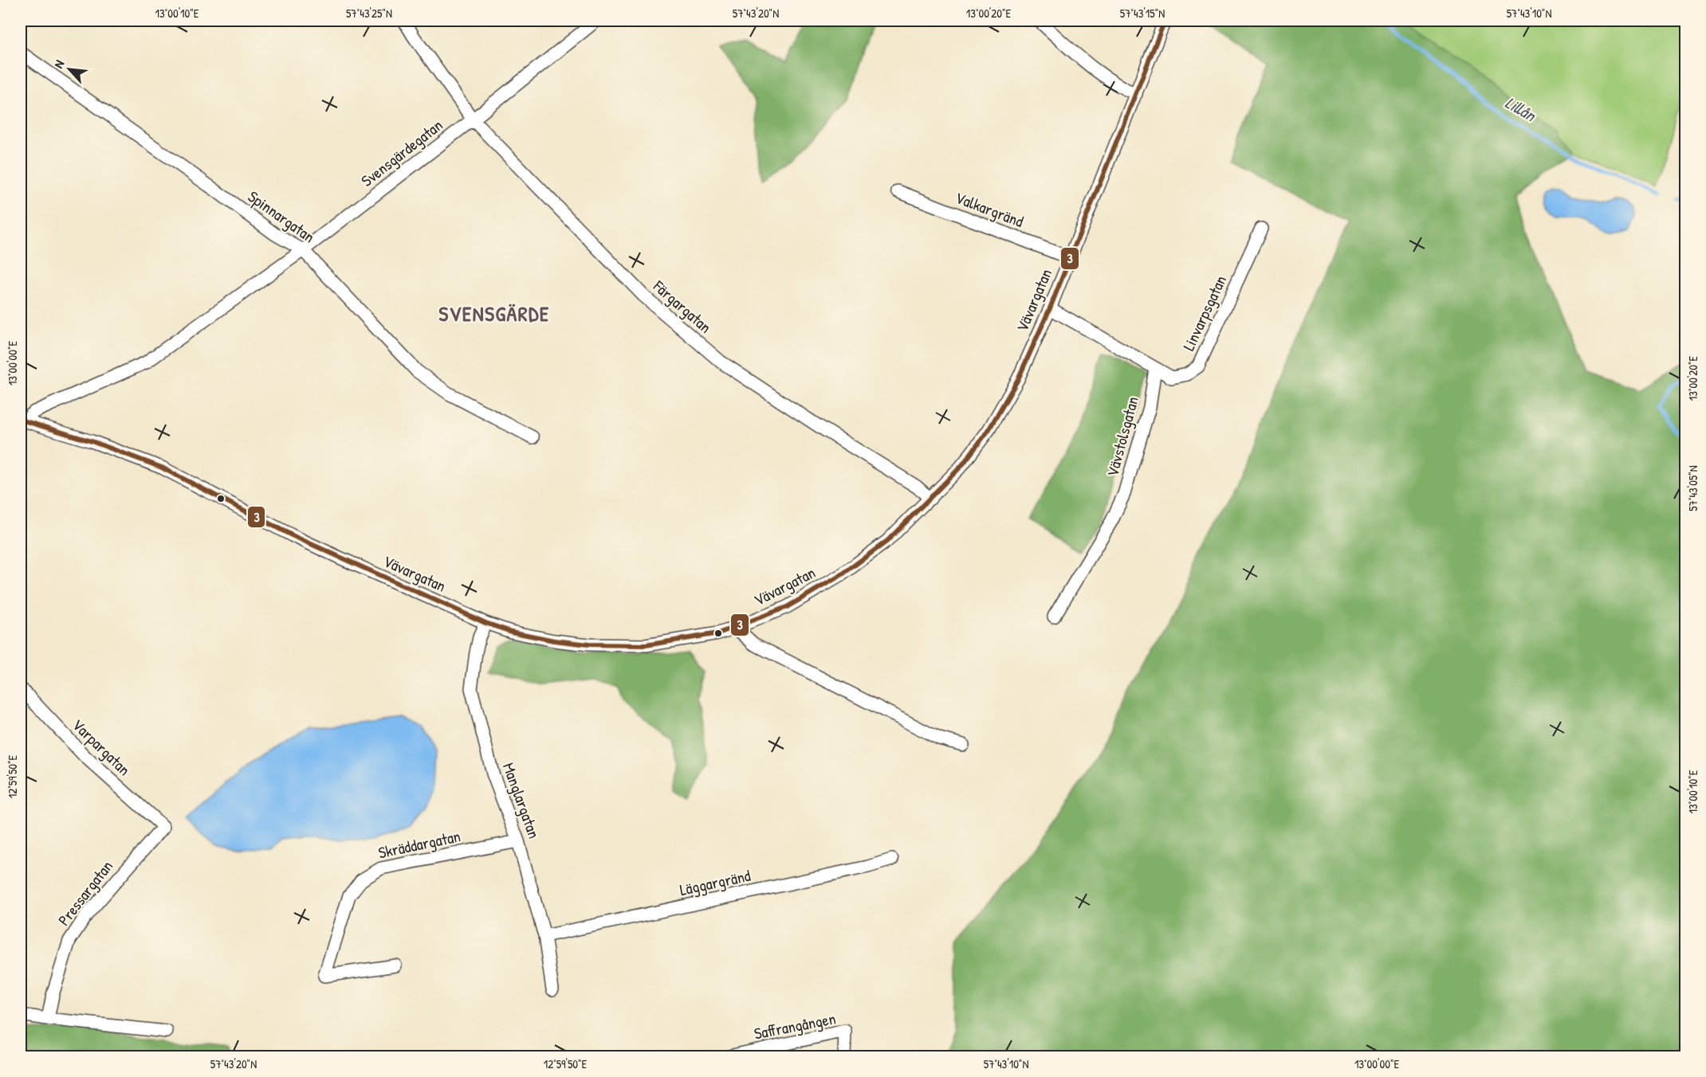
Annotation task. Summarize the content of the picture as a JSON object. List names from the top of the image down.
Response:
{
  "streets": {
    "street": [
      "Svensgärdegatan",
      "Valkargränd",
      "Spinnargatan",
      "Vävargatan",
      "Färgargatan",
      "Linvarpsgatan",
      "Vävstolsgatan",
      "Varpargatan",
      "Manglargatan",
      "Skräddargatan",
      "Läggargränd",
      "Pressargatan",
      "Saffrangången"
    ]
  },
  "crossings": [
    ["Svensgärdegatan", "Spinnargatan"],
    ["Svensgärdegatan", "Vävargatan"],
    ["Svensgärdegatan", "Färgargatan"],
    ["Valkargränd", "Vävargatan"],
    ["Vävargatan", "Färgargatan"],
    ["Vävargatan", "Manglargatan"],
    ["Linvarpsgatan", "Vävstolsgatan"],
    ["Varpargatan", "Pressargatan"],
    ["Manglargatan", "Skräddargatan"],
    ["Manglargatan", "Läggargränd"]
  ],
  "districts": ["SVENSGÄRDE"],
  "water": ["Lillån"],
  "lines": ["transit line 3"],
  "north": "top left",
  "coordinates": [
    "13°00'10\"E",
    "57°43'25\"N",
    "57°43'20\"N",
    "13°00'20\"E",
    "57°43'15\"N",
    "57°43'10\"N",
    "13°00'00\"E",
    "57°43'05\"N",
    "12°59'50\"E"
  ]
}
